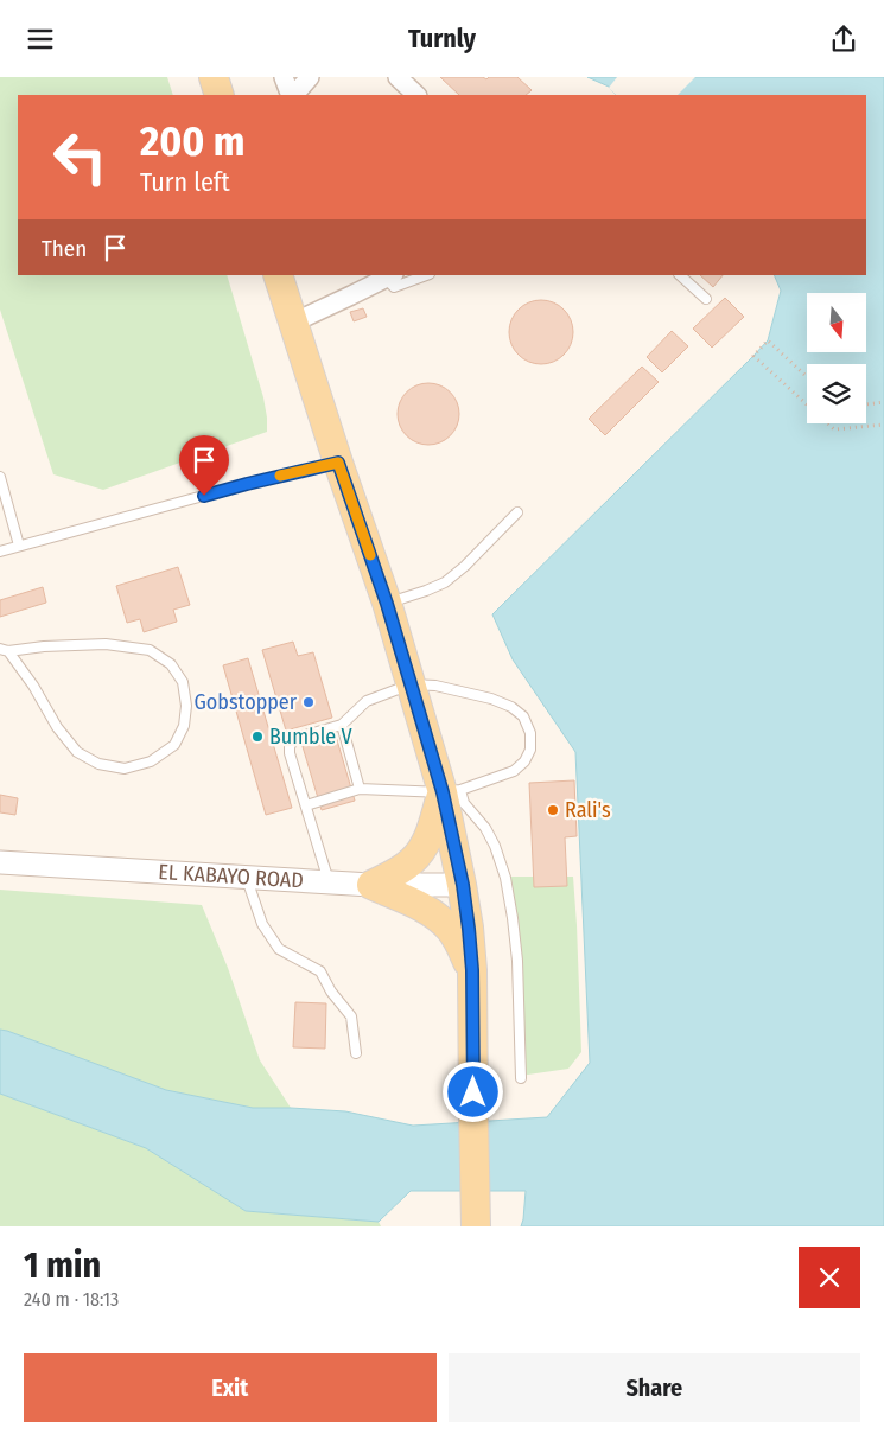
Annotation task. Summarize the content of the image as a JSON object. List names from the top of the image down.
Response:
{
  "streets": {
    "street": ["EL KABAYO ROAD"]
  },
  "places": ["Gobstopper", "Bumble V", "Rali's"],
  "north": "bottom",
  "page": {
    "header": "Turnly",
    "turn": ["200 m", "Turn left"],
    "then": "Then",
    "heading": ["1 min", "240 m · 18:13"],
    "buttons": ["Exit", "Share"]
  }
}
